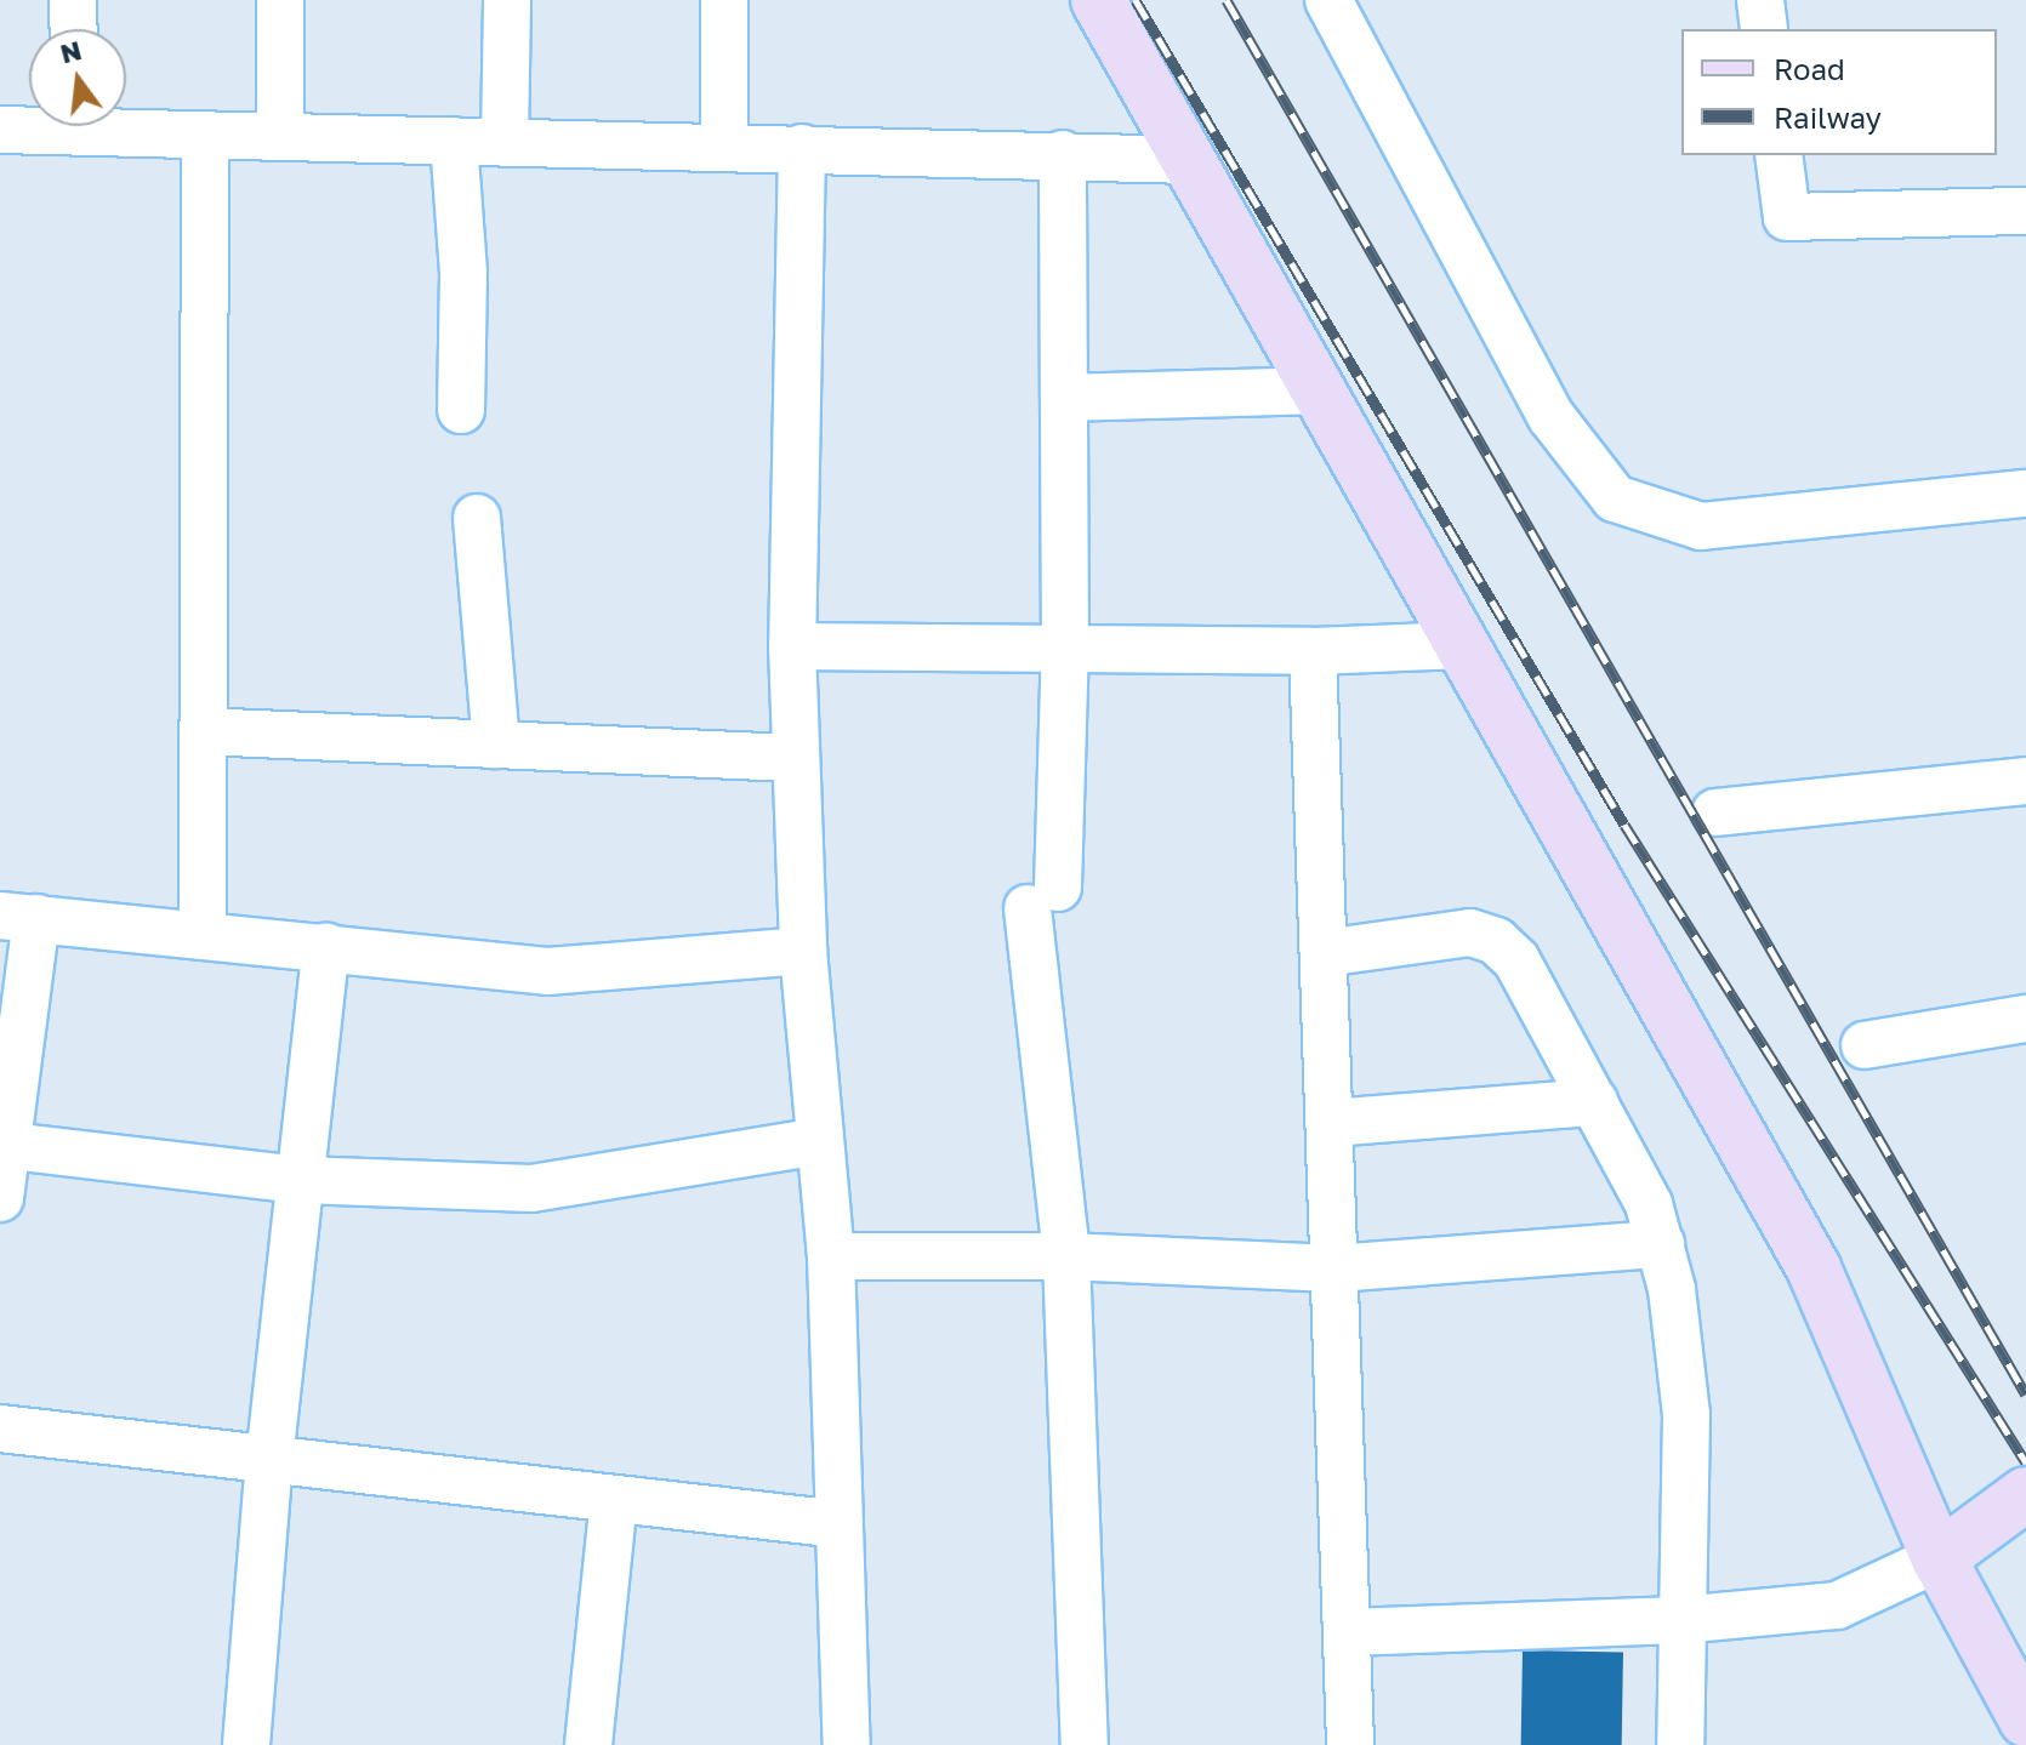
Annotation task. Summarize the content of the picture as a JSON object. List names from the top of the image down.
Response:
{
  "legend": ["Road", "Railway"],
  "north": "top"
}
